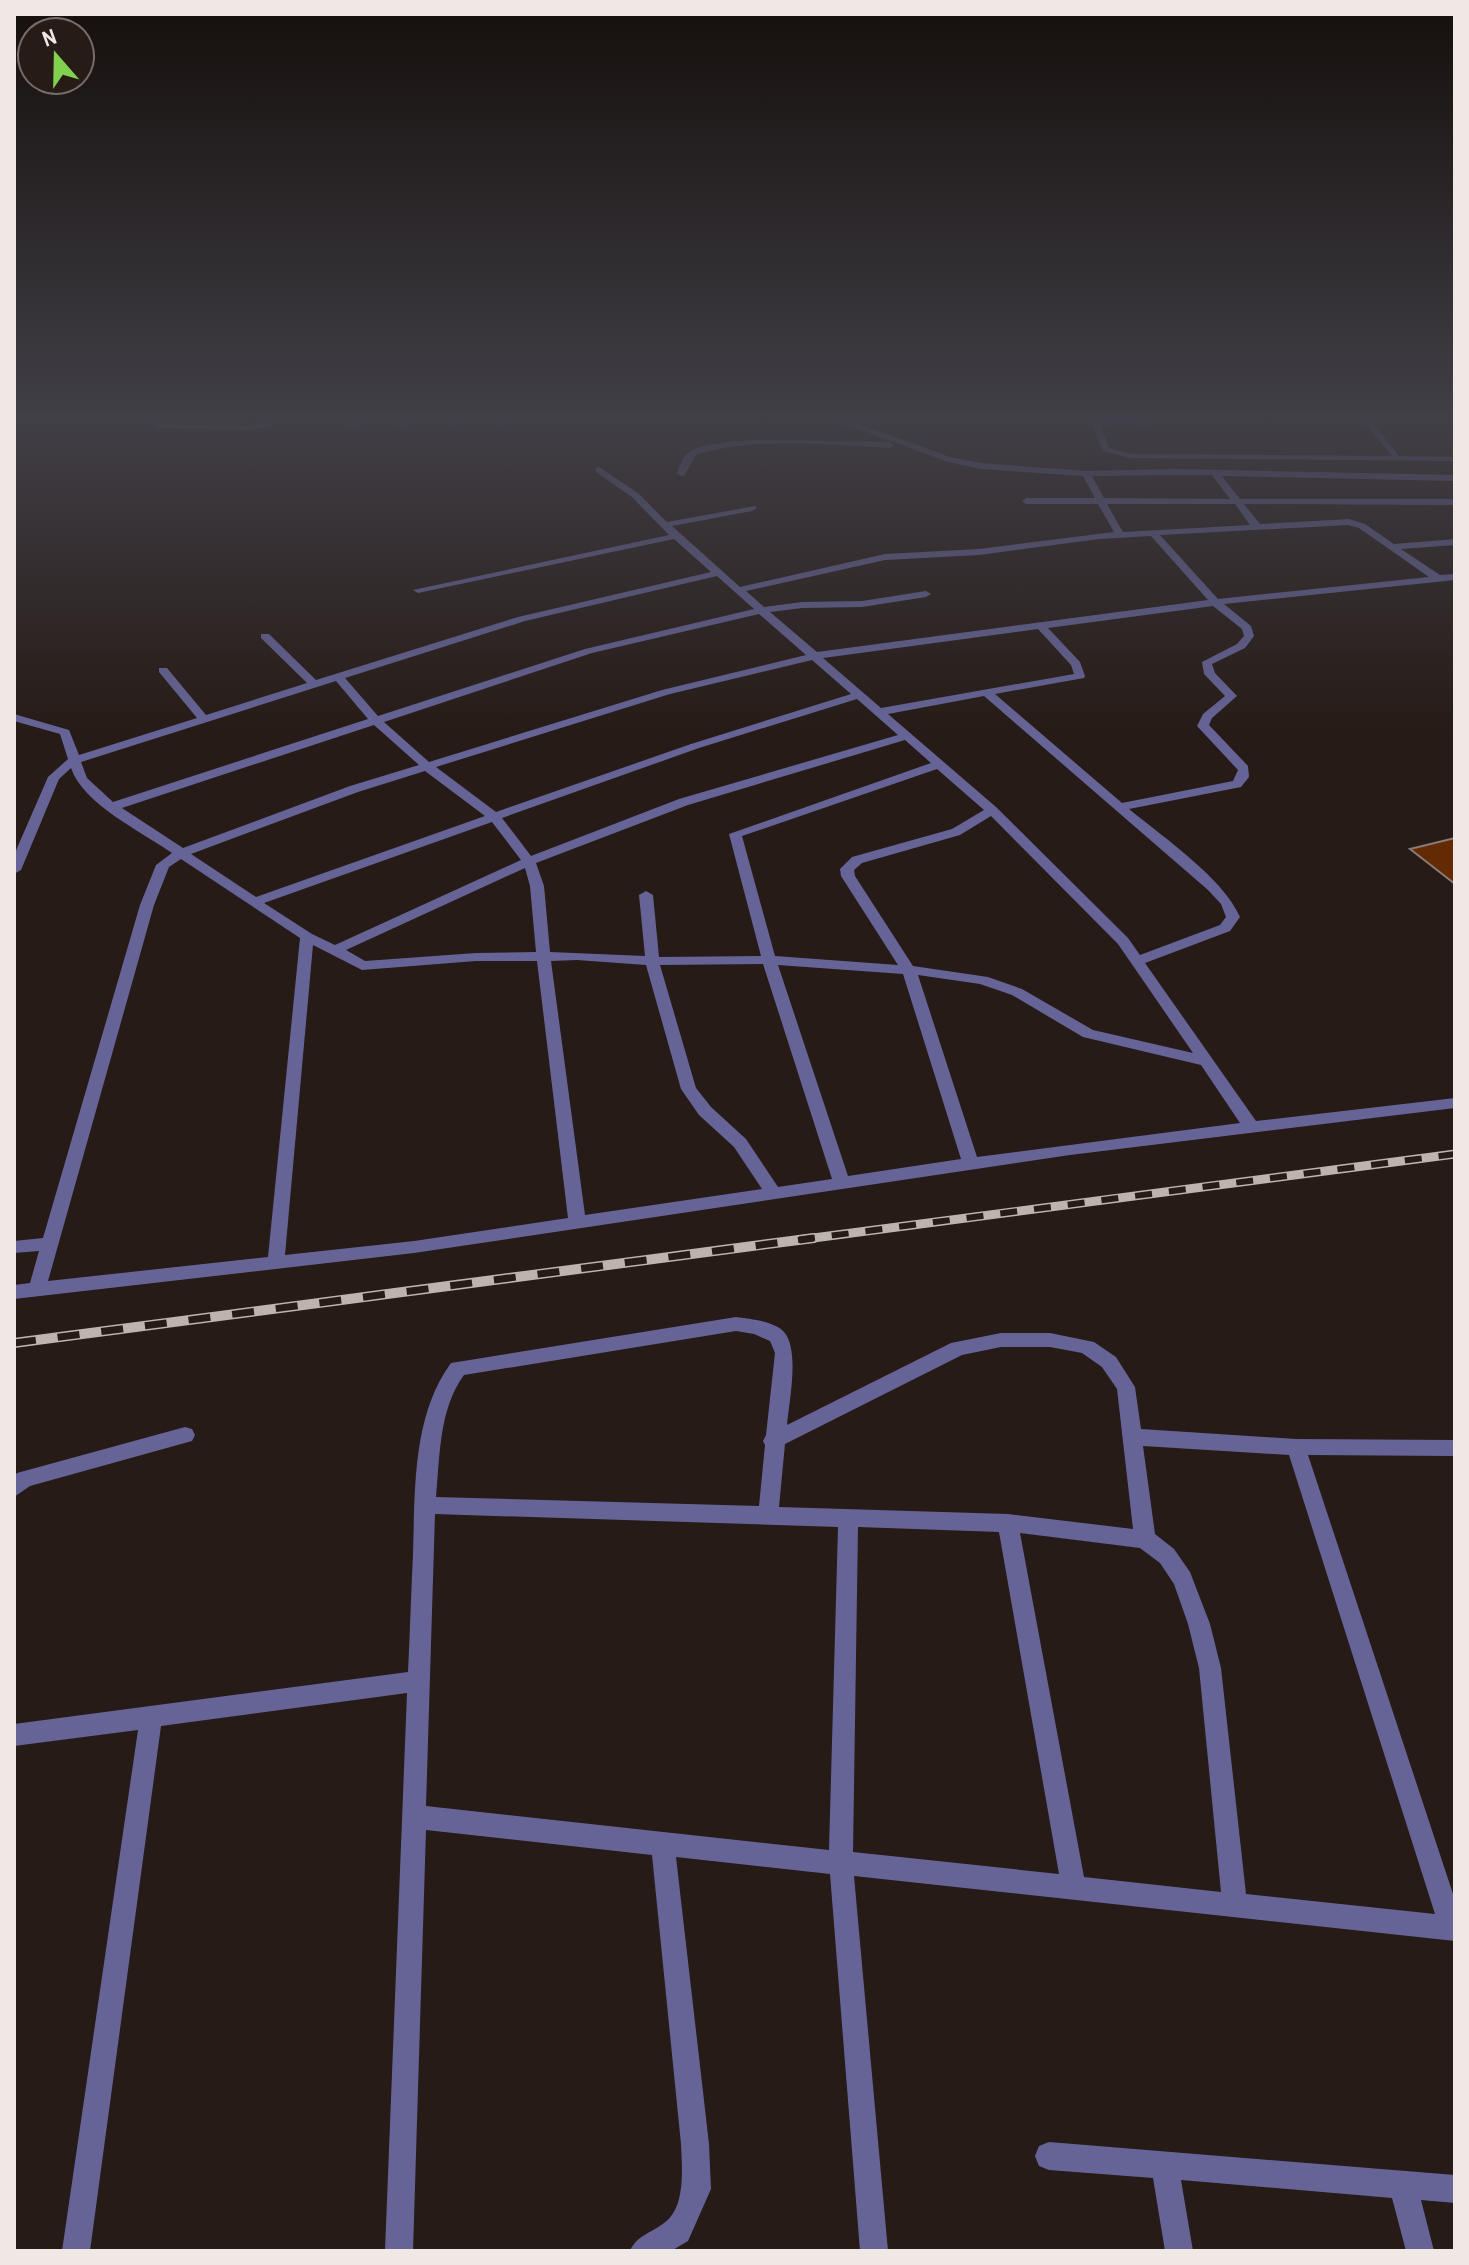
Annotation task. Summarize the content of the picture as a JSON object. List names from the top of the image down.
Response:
{
  "north": "top"
}
